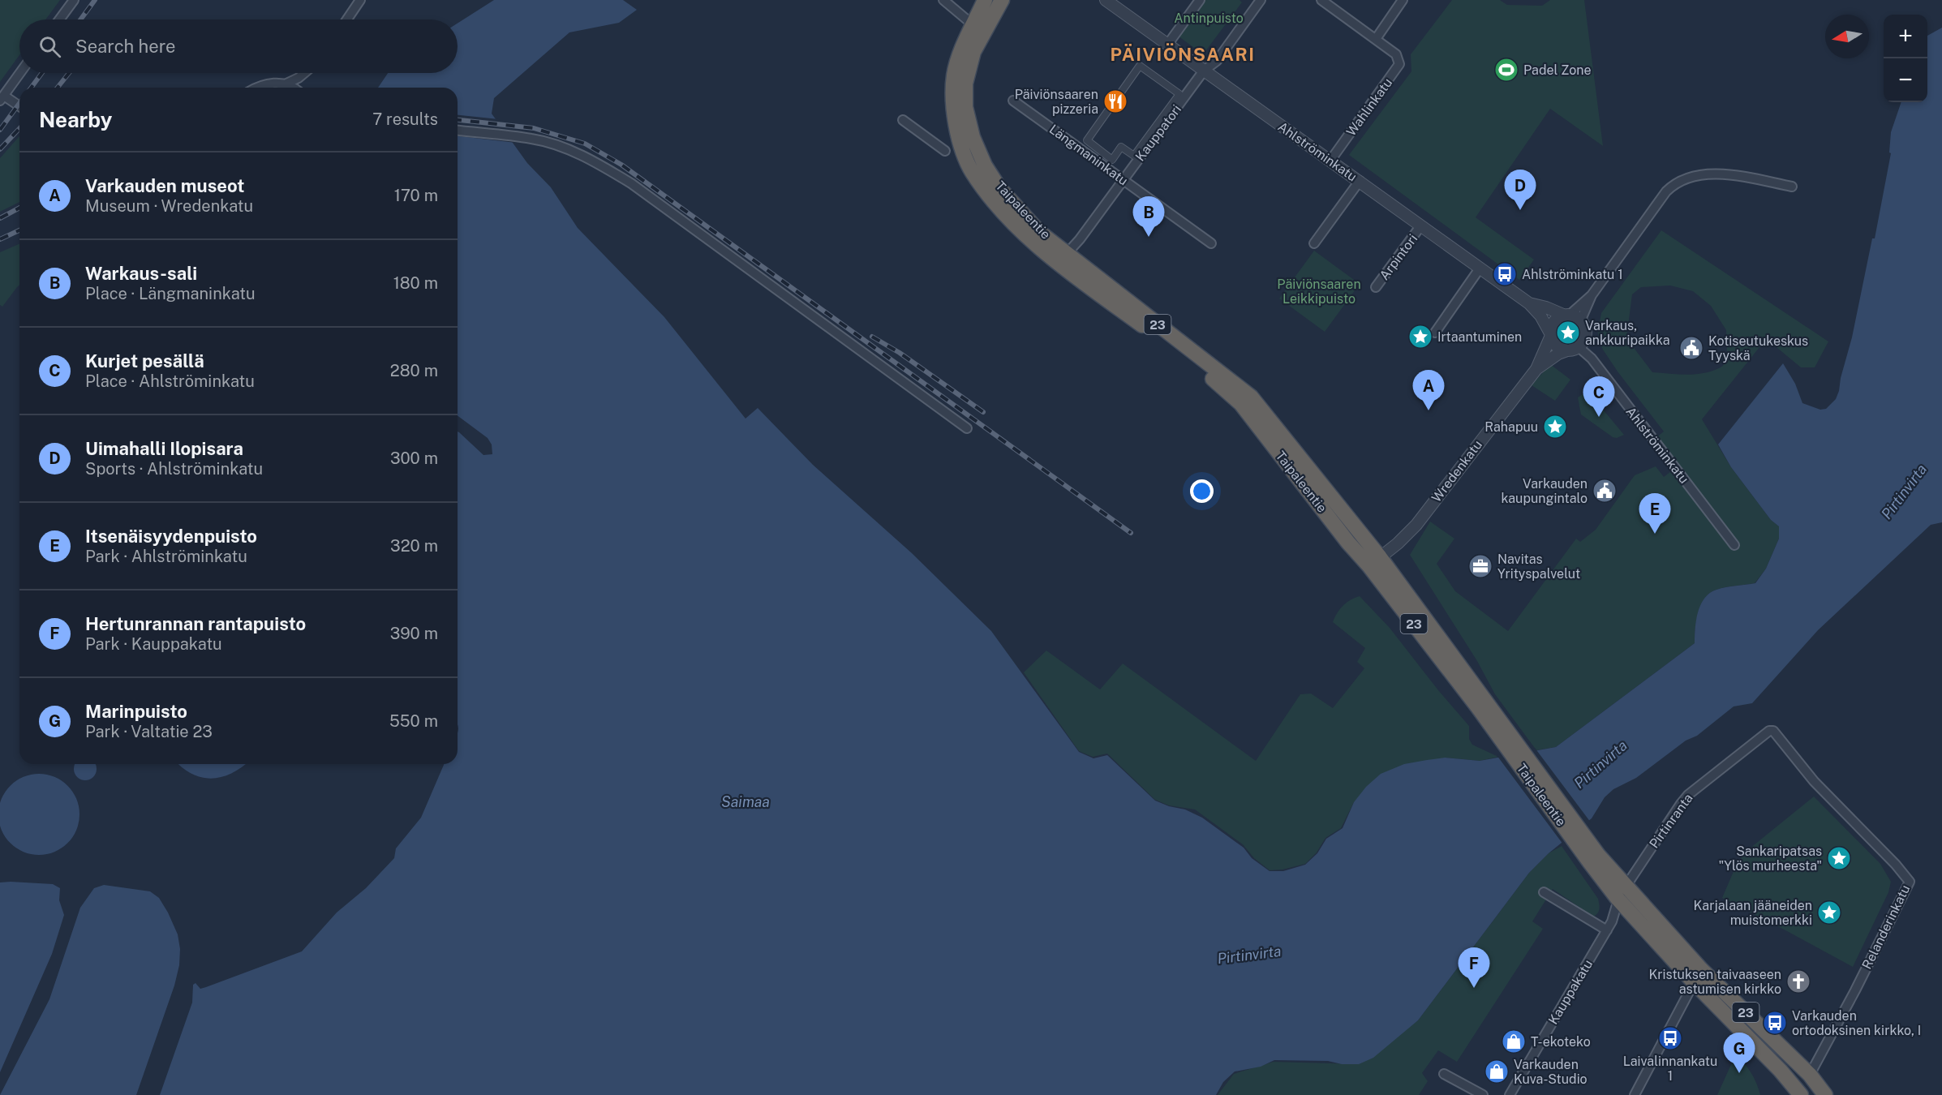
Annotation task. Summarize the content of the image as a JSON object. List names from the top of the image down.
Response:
{
  "streets": {
    "highway": ["Taipaleentie", "23"],
    "street": [
      "Wahlinkatu",
      "Kauppatori",
      "Ahlströminkatu",
      "Längmaninkatu",
      "Arpintori",
      "Wredenkatu",
      "Pirtinranta",
      "Relanderinkatu",
      "Kauppakatu"
    ]
  },
  "crossings": [
    ["Wahlinkatu", "Ahlströminkatu"],
    ["Kauppatori", "Ahlströminkatu"],
    ["Kauppatori", "Längmaninkatu"],
    ["Kauppatori", "Taipaleentie"],
    ["Ahlströminkatu", "Arpintori"],
    ["Ahlströminkatu", "Wredenkatu"],
    ["Taipaleentie", "23"],
    ["Taipaleentie", "Wredenkatu"],
    ["Taipaleentie", "Pirtinranta"],
    ["Taipaleentie", "Kauppakatu"],
    ["23", "Relanderinkatu"],
    ["Pirtinranta", "Relanderinkatu"],
    ["Pirtinranta", "Kauppakatu"]
  ],
  "districts": ["PÄIVIÖNSAARI"],
  "water": ["Pirtinvirta", "Saimaa"],
  "parks": ["Antinpuisto", "Päiviönsaaren Leikkipuisto"],
  "places": {
    "sports": ["Padel Zone"],
    "restaurant": ["Päiviönsaaren pizzeria"],
    "bus stop": ["Ahlströminkatu 1", "Varkauden ortodoksinen kirkko, I", "Laivalinnankatu 1"],
    "place": [
      "Varkaus, ankkuripaikka",
      "Irtaantuminen",
      "Rahapuu",
      "Sankaripatsas \"Ylös murheesta\"",
      "Karjalaan jääneiden muistomerkki"
    ],
    "public building": ["Kotiseutukeskus Tyyskä", "Varkauden kaupungintalo"],
    "office": ["Navitas Yrityspalvelut"],
    "church": ["Kristuksen taivaaseen astumisen kirkko"],
    "shop": ["T-ekoteko", "Varkauden Kuva-Studio"]
  },
  "north": "left",
  "page": {
    "map_buttons": ["+", "−"],
    "search": "Search here",
    "heading": ["Nearby", "7 results"],
    "list": [
      {
        "mark": "A",
        "name": "Varkauden museot",
        "note": "Museum · Wredenkatu",
        "value": "170 m"
      },
      {
        "mark": "B",
        "name": "Warkaus-sali",
        "note": "Place · Längmaninkatu",
        "value": "180 m"
      },
      {
        "mark": "C",
        "name": "Kurjet pesällä",
        "note": "Place · Ahlströminkatu",
        "value": "280 m"
      },
      {
        "mark": "D",
        "name": "Uimahalli Ilopisara",
        "note": "Sports · Ahlströminkatu",
        "value": "300 m"
      },
      {
        "mark": "E",
        "name": "Itsenäisyydenpuisto",
        "note": "Park · Ahlströminkatu",
        "value": "320 m"
      },
      {
        "mark": "F",
        "name": "Hertunrannan rantapuisto",
        "note": "Park · Kauppakatu",
        "value": "390 m"
      },
      {
        "mark": "G",
        "name": "Marinpuisto",
        "note": "Park · Valtatie 23",
        "value": "550 m"
      }
    ],
    "pins": [
      "D",
      "B",
      "A",
      "C",
      "E",
      "F",
      "G"
    ]
  }
}
